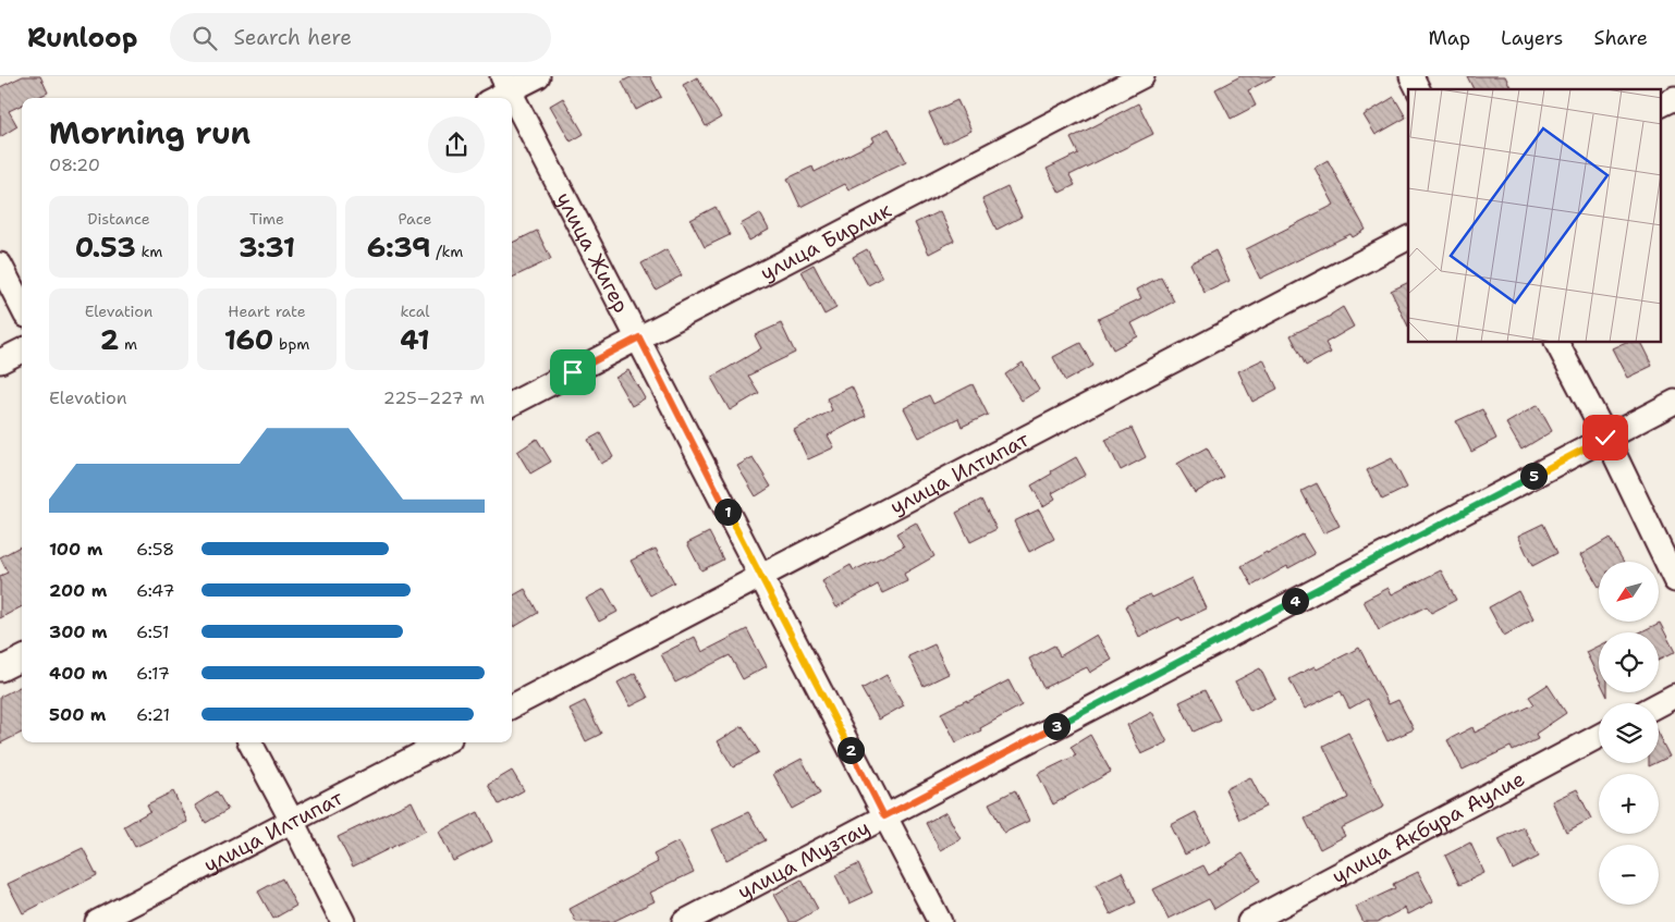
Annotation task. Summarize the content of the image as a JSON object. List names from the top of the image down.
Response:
{
  "streets": {
    "street": [
      "улица Бирлик",
      "улица Жигер",
      "улица Илтипат",
      "улица Акбура Аулие",
      "улица Музтау"
    ]
  },
  "crossings": [
    ["улица Бирлик", "улица Жигер"],
    ["улица Жигер", "улица Илтипат"],
    ["улица Жигер", "улица Музтау"]
  ],
  "north": "bottom left",
  "page": {
    "header": "Runloop",
    "search": "Search here",
    "nav": ["Map", "Layers", "Share"],
    "heading": ["Morning run", "08:20"],
    "stats": [
      ["Distance", "0.53 km"],
      ["Time", "3:31"],
      ["Pace", "6:39 /km"],
      ["Elevation", "2 m"],
      ["Heart rate", "160 bpm"],
      ["kcal", "41"]
    ],
    "chart": ["Elevation", "225–227 m"],
    "pins": [
      "5",
      "1",
      "4",
      "3",
      "2"
    ],
    "list": [
      {
        "name": "100 m",
        "note": "6:58"
      },
      {
        "name": "200 m",
        "note": "6:47"
      },
      {
        "name": "300 m",
        "note": "6:51"
      },
      {
        "name": "400 m",
        "note": "6:17"
      },
      {
        "name": "500 m",
        "note": "6:21"
      }
    ],
    "map_buttons": ["+", "−"]
  }
}
